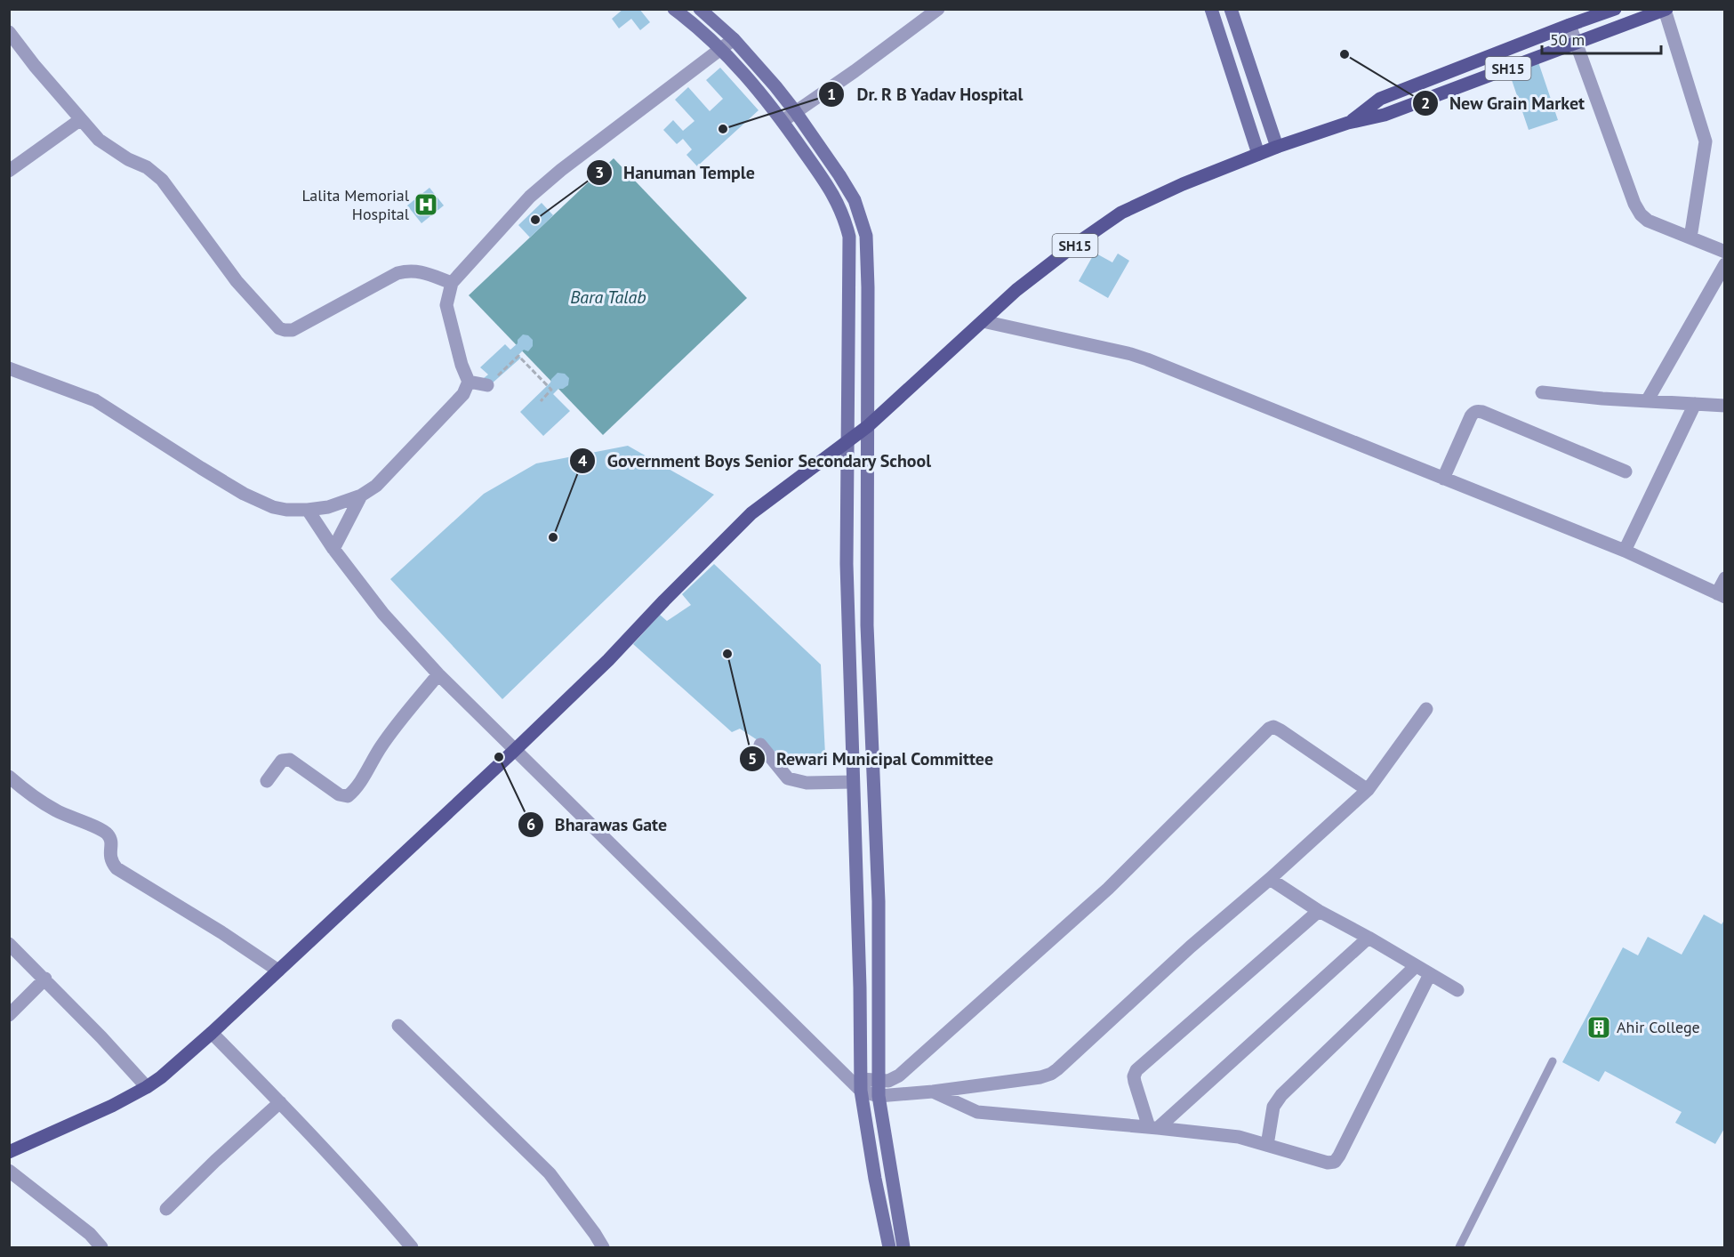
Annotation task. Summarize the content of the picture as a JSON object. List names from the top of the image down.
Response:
{
  "streets": {
    "main road": ["SH15"]
  },
  "water": ["Bara Talab"],
  "places": {
    "other": [
      "New Grain Market",
      "Dr. R B Yadav Hospital",
      "Hanuman Temple",
      "Government Boys Senior Secondary School",
      "Rewari Municipal Committee",
      "Bharawas Gate"
    ],
    "hospital": ["Lalita Memorial Hospital"],
    "building": ["Ahir College"]
  },
  "scale_bar": "50 m"
}
